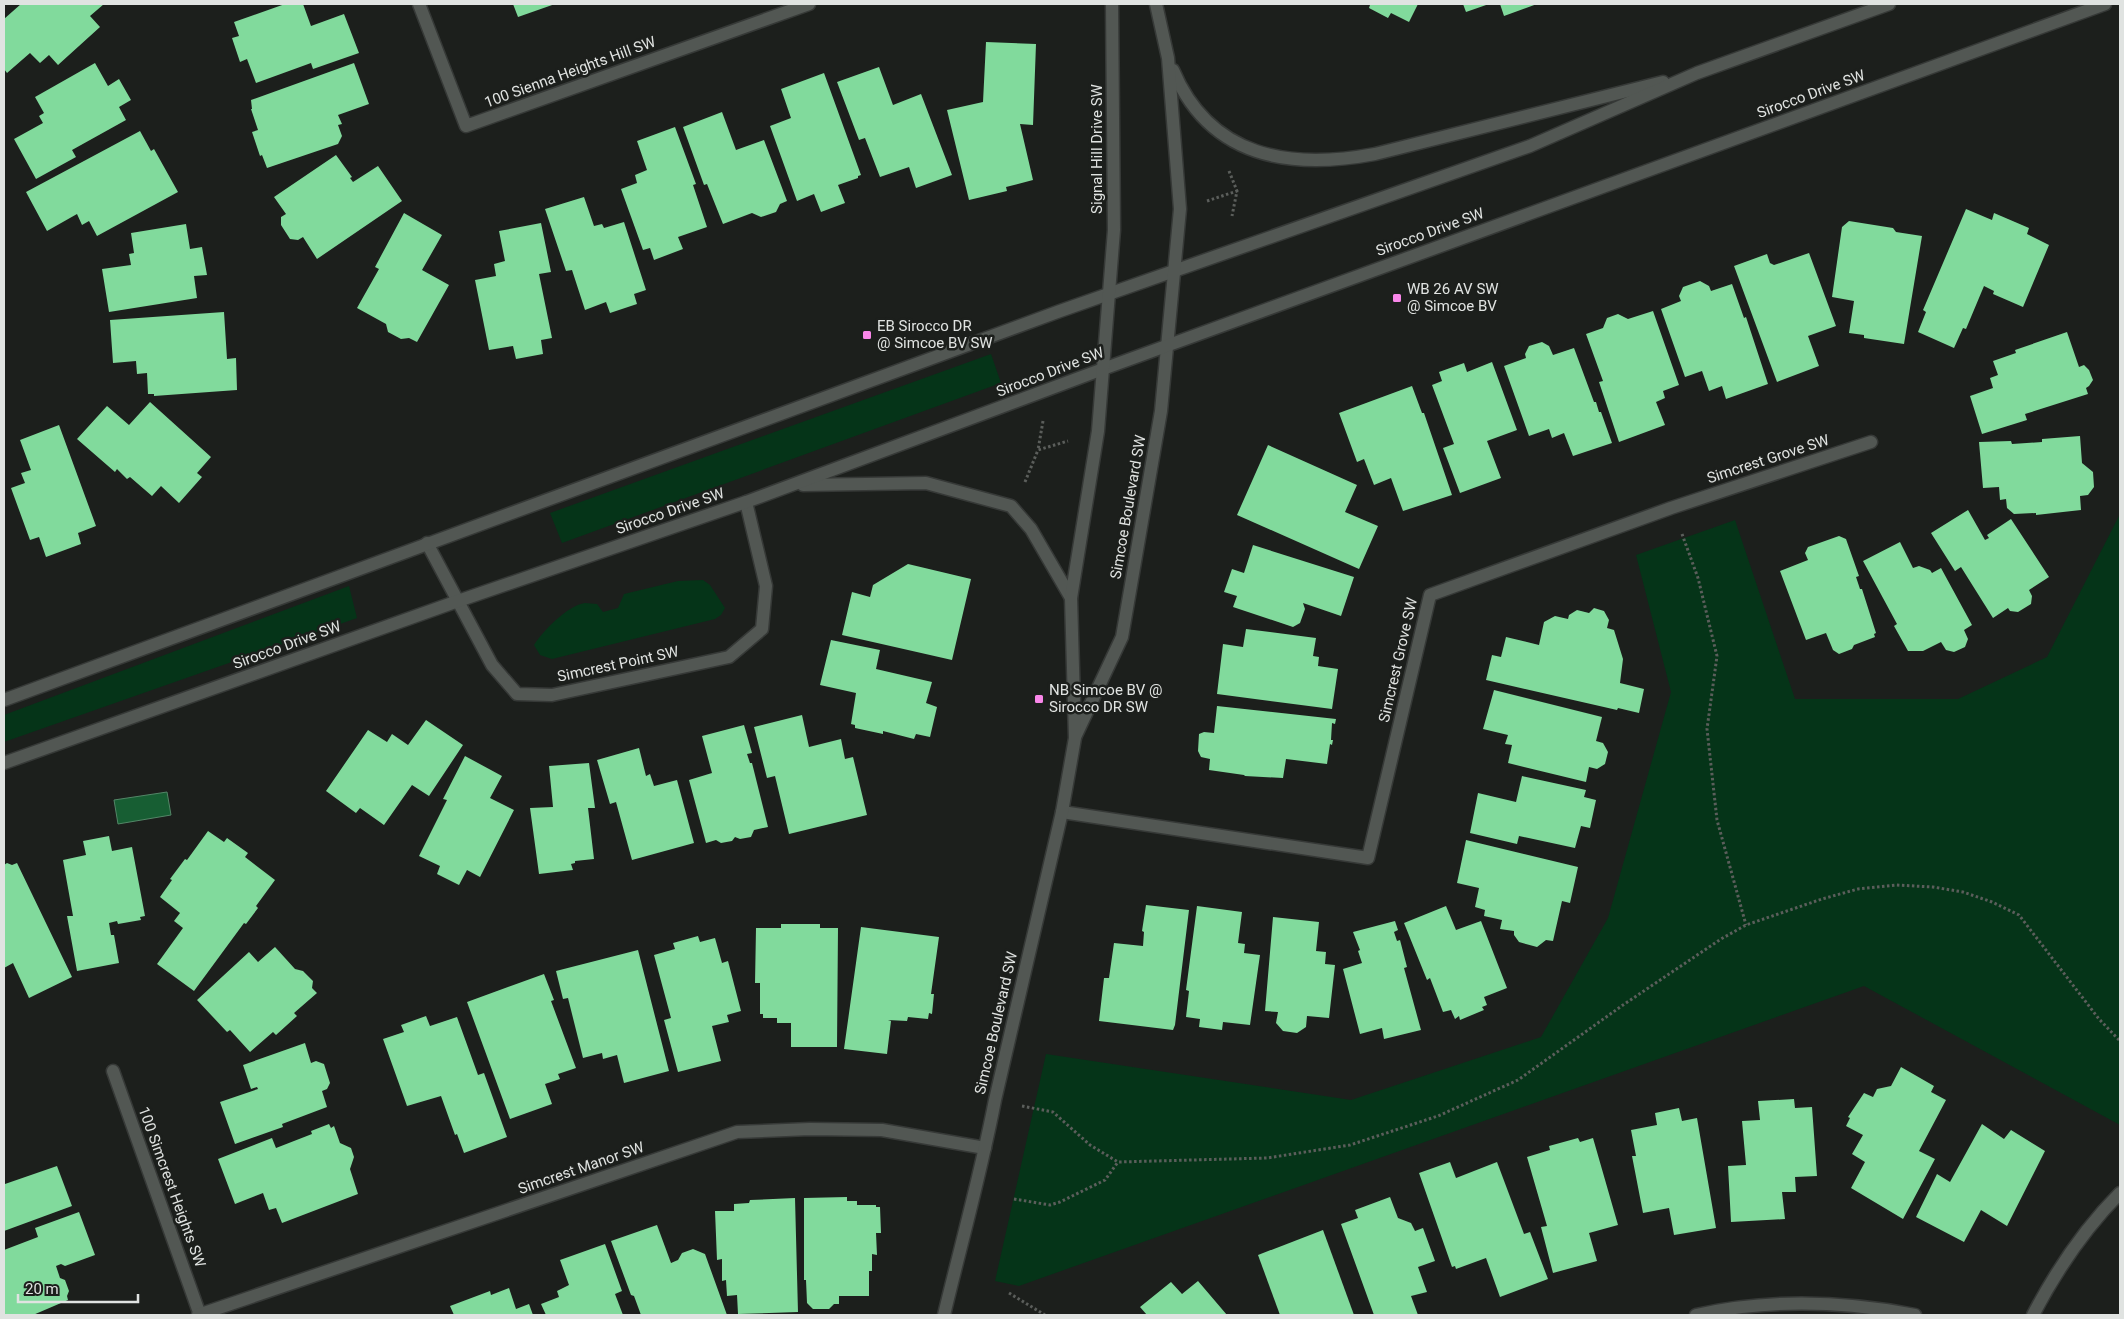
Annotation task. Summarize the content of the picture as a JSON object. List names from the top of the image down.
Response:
{
  "streets": {
    "street": [
      "100 Sienna Heights Hill SW",
      "Sirocco Drive SW",
      "Signal Hill Drive SW",
      "Simcrest Grove SW",
      "Simcoe Boulevard SW",
      "Simcrest Point SW",
      "Simcrest Manor SW",
      "100 Simcrest Heights SW"
    ]
  },
  "crossings": [
    ["Sirocco Drive SW", "Simcoe Boulevard SW"],
    ["Sirocco Drive SW", "Simcrest Point SW"],
    ["Signal Hill Drive SW", "Simcoe Boulevard SW"],
    ["Simcrest Grove SW", "Simcoe Boulevard SW"],
    ["Simcoe Boulevard SW", "Simcrest Manor SW"],
    ["Simcrest Manor SW", "100 Simcrest Heights SW"]
  ],
  "places": {
    "transit": ["WB 26 AV SW @ Simcoe BV", "EB Sirocco DR @ Simcoe BV SW", "NB Simcoe BV @ Sirocco DR SW"]
  },
  "scale_bar": "20 m"
}
